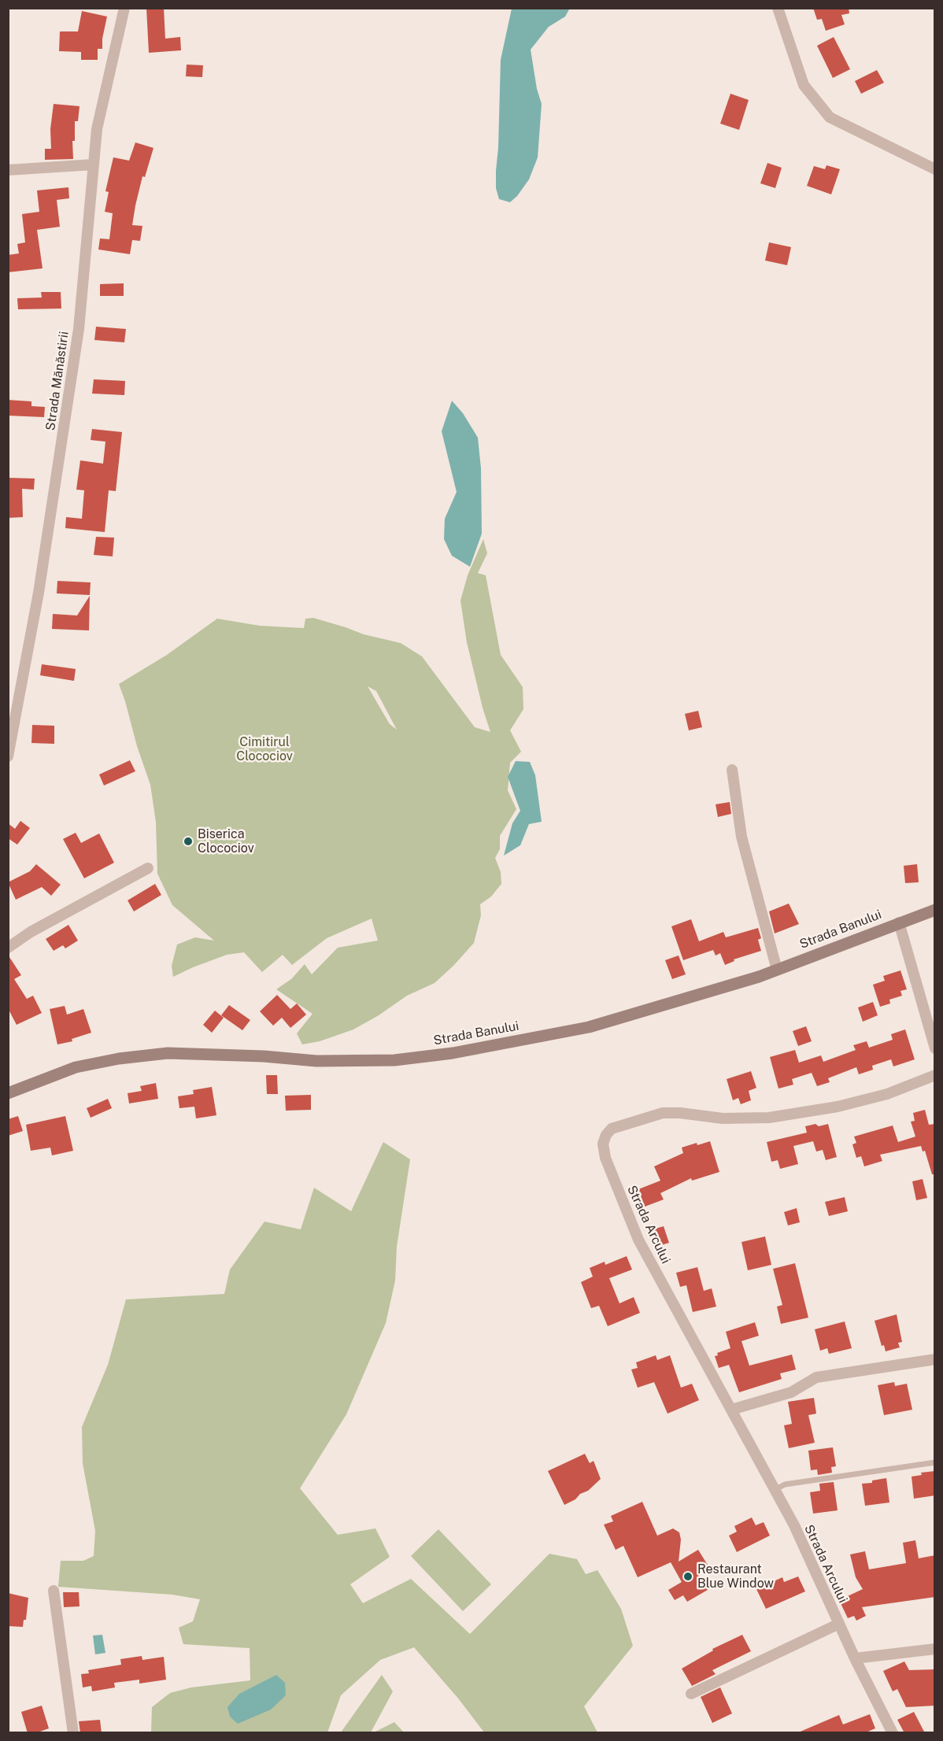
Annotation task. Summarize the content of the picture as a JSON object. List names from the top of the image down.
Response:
{
  "streets": {
    "street": ["Strada Mănăstirii", "Strada Banului", "Strada Arcului"]
  },
  "parks": ["Cimitirul Clocociov"],
  "places": ["Biserica Clocociov", "Restaurant Blue Window"]
}
